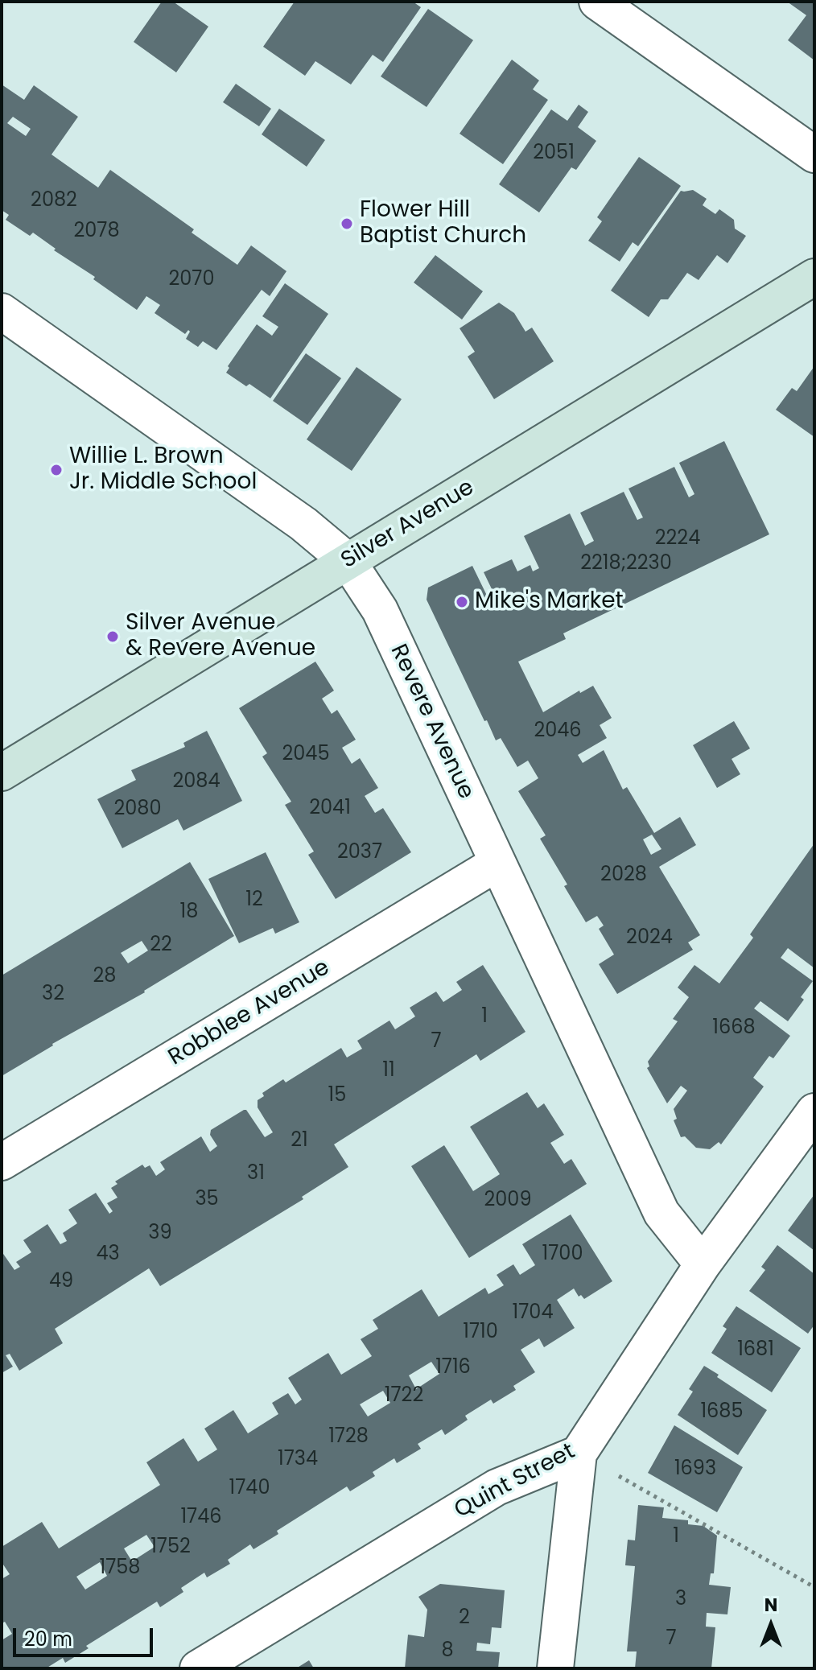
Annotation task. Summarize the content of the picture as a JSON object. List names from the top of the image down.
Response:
{
  "streets": {
    "street": [
      "Silver Avenue",
      "Revere Avenue",
      "Robblee Avenue",
      "Quint Street"
    ]
  },
  "crossings": [
    ["Silver Avenue", "Revere Avenue"],
    ["Revere Avenue", "Robblee Avenue"],
    ["Revere Avenue", "Quint Street"]
  ],
  "places": [
    "Flower Hill Baptist Church",
    "Willie L. Brown Jr. Middle School",
    "Mike's Market",
    "Silver Avenue & Revere Avenue"
  ],
  "house_numbers": [
    "2051",
    "2082",
    "2078",
    "2070",
    "2224",
    "2218;2230",
    "2046",
    "2045",
    "2084",
    "2041",
    "2080",
    "2037",
    "2028",
    "12",
    "18",
    "2024",
    "22",
    "28",
    "32",
    "1",
    "1668",
    "7",
    "11",
    "15",
    "21",
    "31",
    "35",
    "2009",
    "39",
    "43",
    "1700",
    "49",
    "1704",
    "1710",
    "1681",
    "1716",
    "1722",
    "1685",
    "1728",
    "1734",
    "1693",
    "1740",
    "1746",
    "1",
    "1752",
    "1758",
    "3",
    "2",
    "7",
    "8"
  ],
  "scale_bar": "20 m",
  "north": "top"
}
